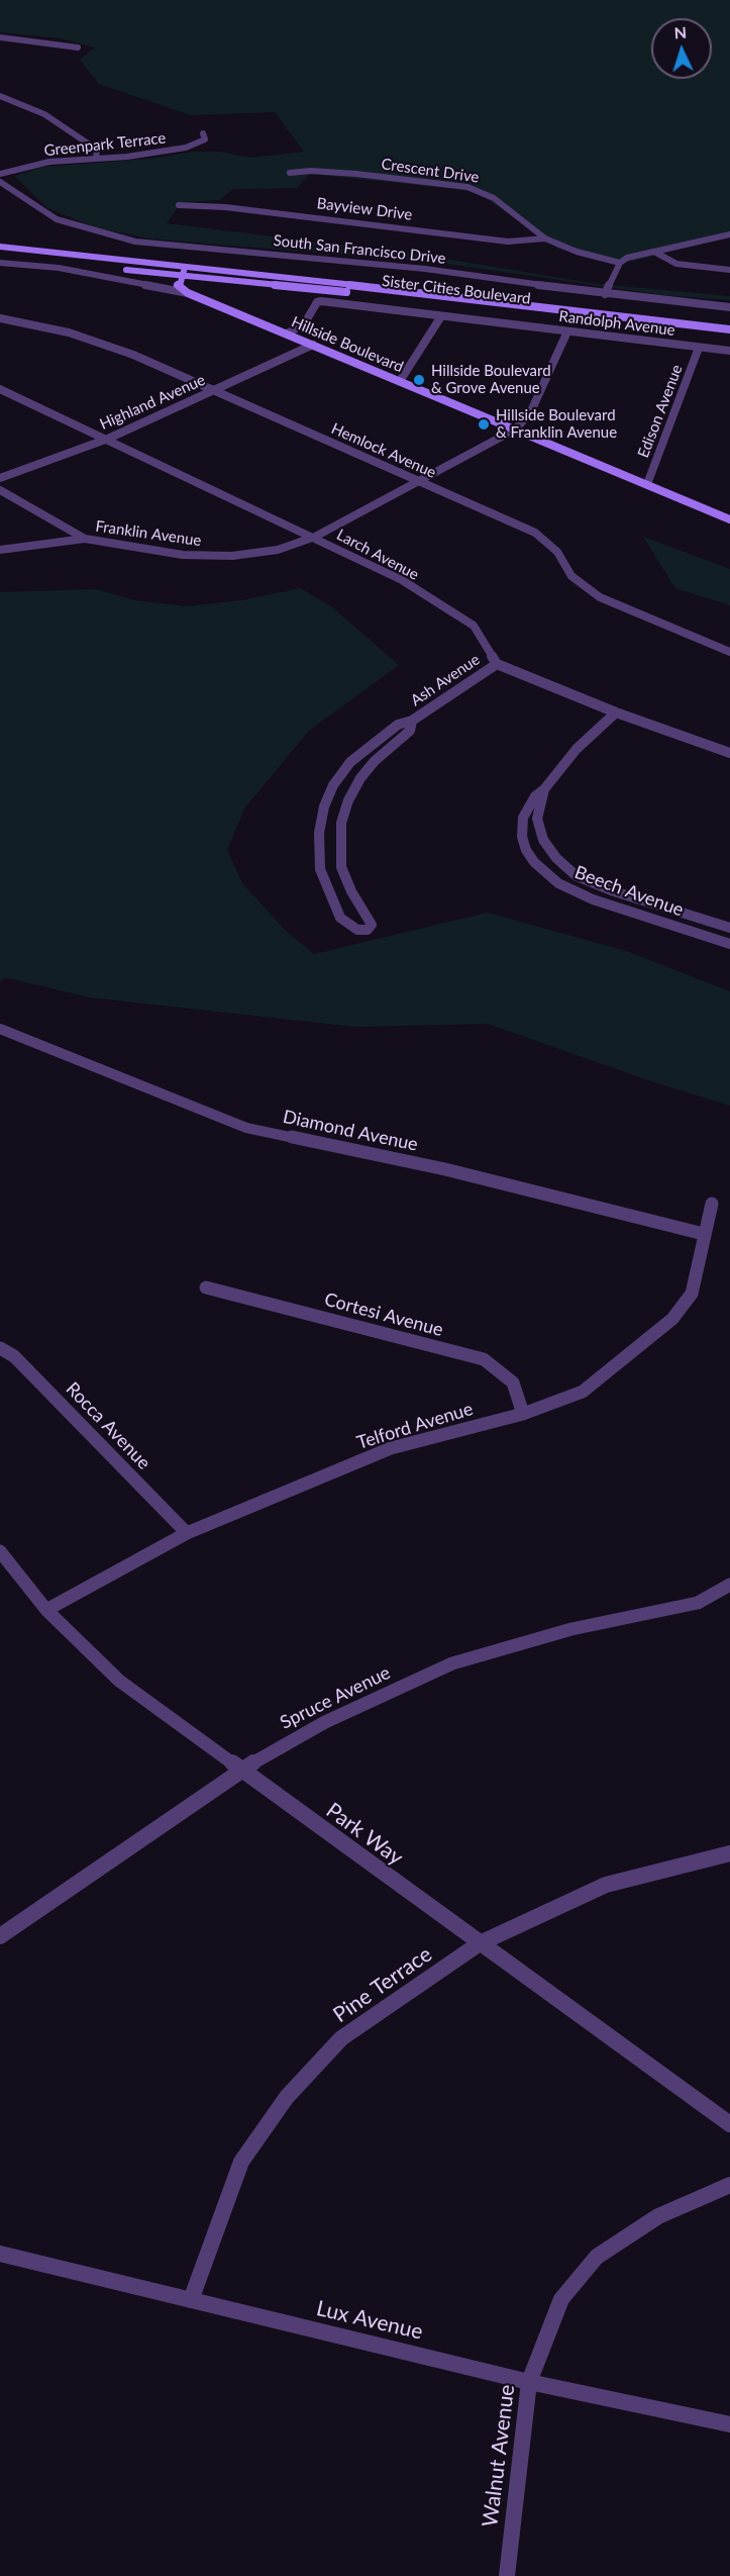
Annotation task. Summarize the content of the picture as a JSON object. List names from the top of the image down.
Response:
{
  "streets": {
    "main road": ["Sister Cities Boulevard", "Hillside Boulevard"],
    "street": [
      "Greenpark Terrace",
      "Crescent Drive",
      "Bayview Drive",
      "South San Francisco Drive",
      "Randolph Avenue",
      "Highland Avenue",
      "Edison Avenue",
      "Hemlock Avenue",
      "Franklin Avenue",
      "Larch Avenue",
      "Ash Avenue",
      "Beech Avenue",
      "Diamond Avenue",
      "Cortesi Avenue",
      "Rocca Avenue",
      "Telford Avenue",
      "Spruce Avenue",
      "Park Way",
      "Pine Terrace",
      "Lux Avenue",
      "Walnut Avenue"
    ]
  },
  "crossings": [
    ["Crescent Drive", "Bayview Drive"],
    ["Randolph Avenue", "Hillside Boulevard"],
    ["Randolph Avenue", "Edison Avenue"],
    ["Randolph Avenue", "Franklin Avenue"],
    ["Hillside Boulevard", "Highland Avenue"],
    ["Hillside Boulevard", "Edison Avenue"],
    ["Hillside Boulevard", "Franklin Avenue"],
    ["Highland Avenue", "Hemlock Avenue"],
    ["Highland Avenue", "Larch Avenue"],
    ["Hemlock Avenue", "Franklin Avenue"],
    ["Franklin Avenue", "Larch Avenue"],
    ["Larch Avenue", "Ash Avenue"],
    ["Diamond Avenue", "Telford Avenue"],
    ["Cortesi Avenue", "Telford Avenue"],
    ["Rocca Avenue", "Telford Avenue"],
    ["Telford Avenue", "Park Way"],
    ["Spruce Avenue", "Park Way"],
    ["Park Way", "Pine Terrace"],
    ["Pine Terrace", "Lux Avenue"],
    ["Lux Avenue", "Walnut Avenue"]
  ],
  "places": ["Hillside Boulevard & Grove Avenue", "Hillside Boulevard & Franklin Avenue"],
  "north": "top"
}
